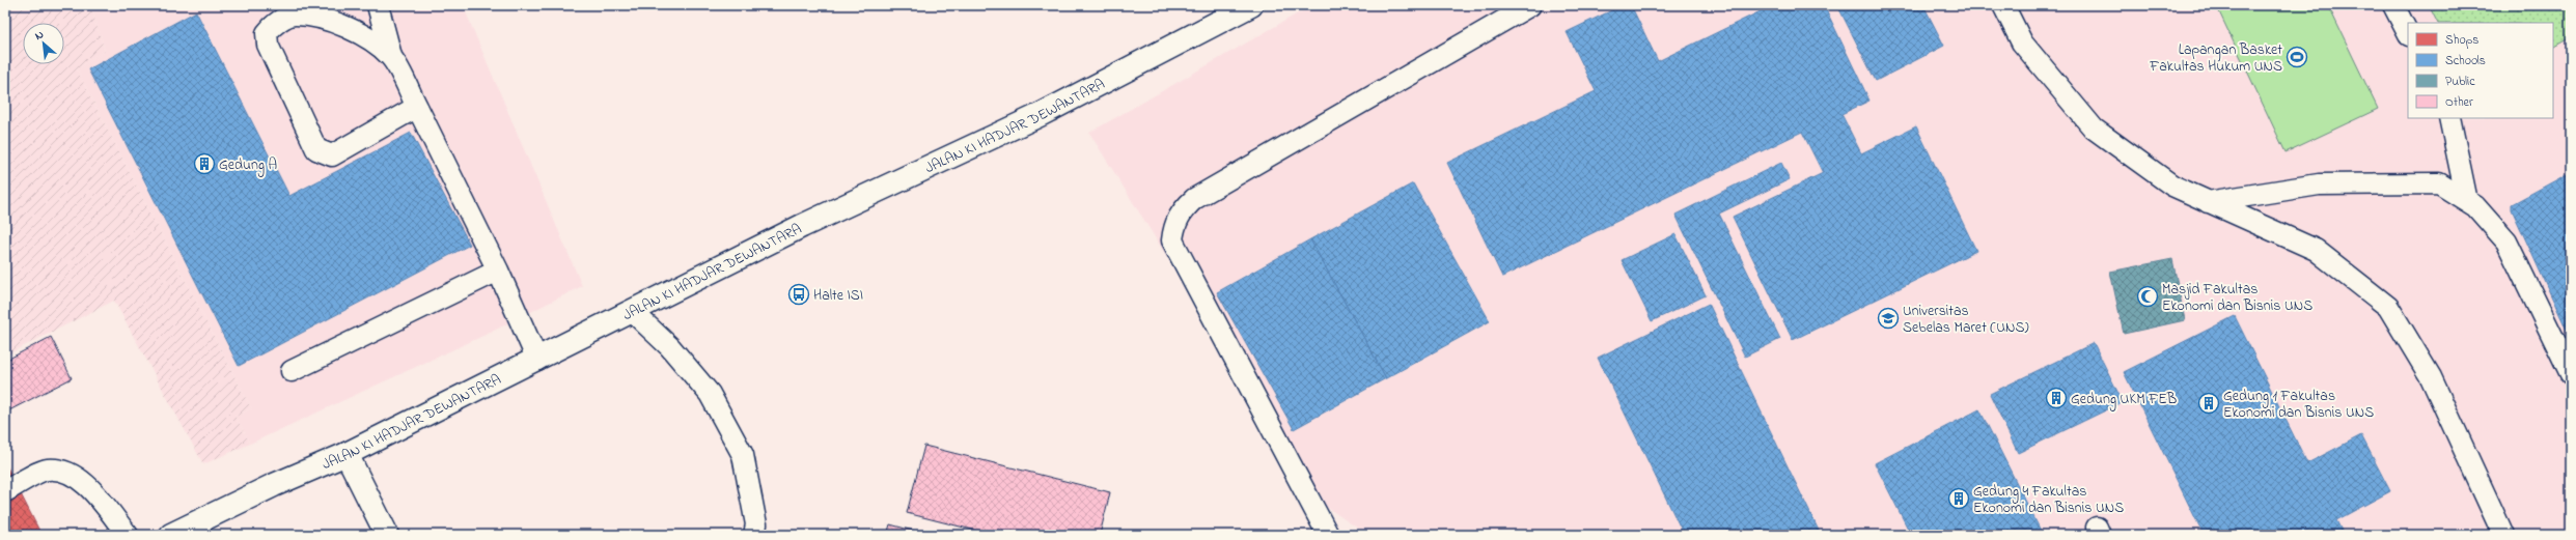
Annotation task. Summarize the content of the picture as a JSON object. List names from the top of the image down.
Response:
{
  "streets": {
    "main road": ["JALAN KI HADJAR DEWANTARA"]
  },
  "places": {
    "sports": ["Lapangan Basket Fakultas Hukum UNS"],
    "building": [
      "Gedung A",
      "Gedung UKM FEB",
      "Gedung 1 Fakultas Ekonomi dan Bisnis UNS",
      "Gedung 4 Fakultas Ekonomi dan Bisnis UNS"
    ],
    "bus stop": ["Halte ISI"],
    "mosque": ["Masjid Fakultas Ekonomi dan Bisnis UNS"],
    "school or university": ["Universitas Sebelas Maret (UNS)"]
  },
  "legend": [
    "Shops",
    "Schools",
    "Public",
    "Other"
  ],
  "north": "top left"
}
